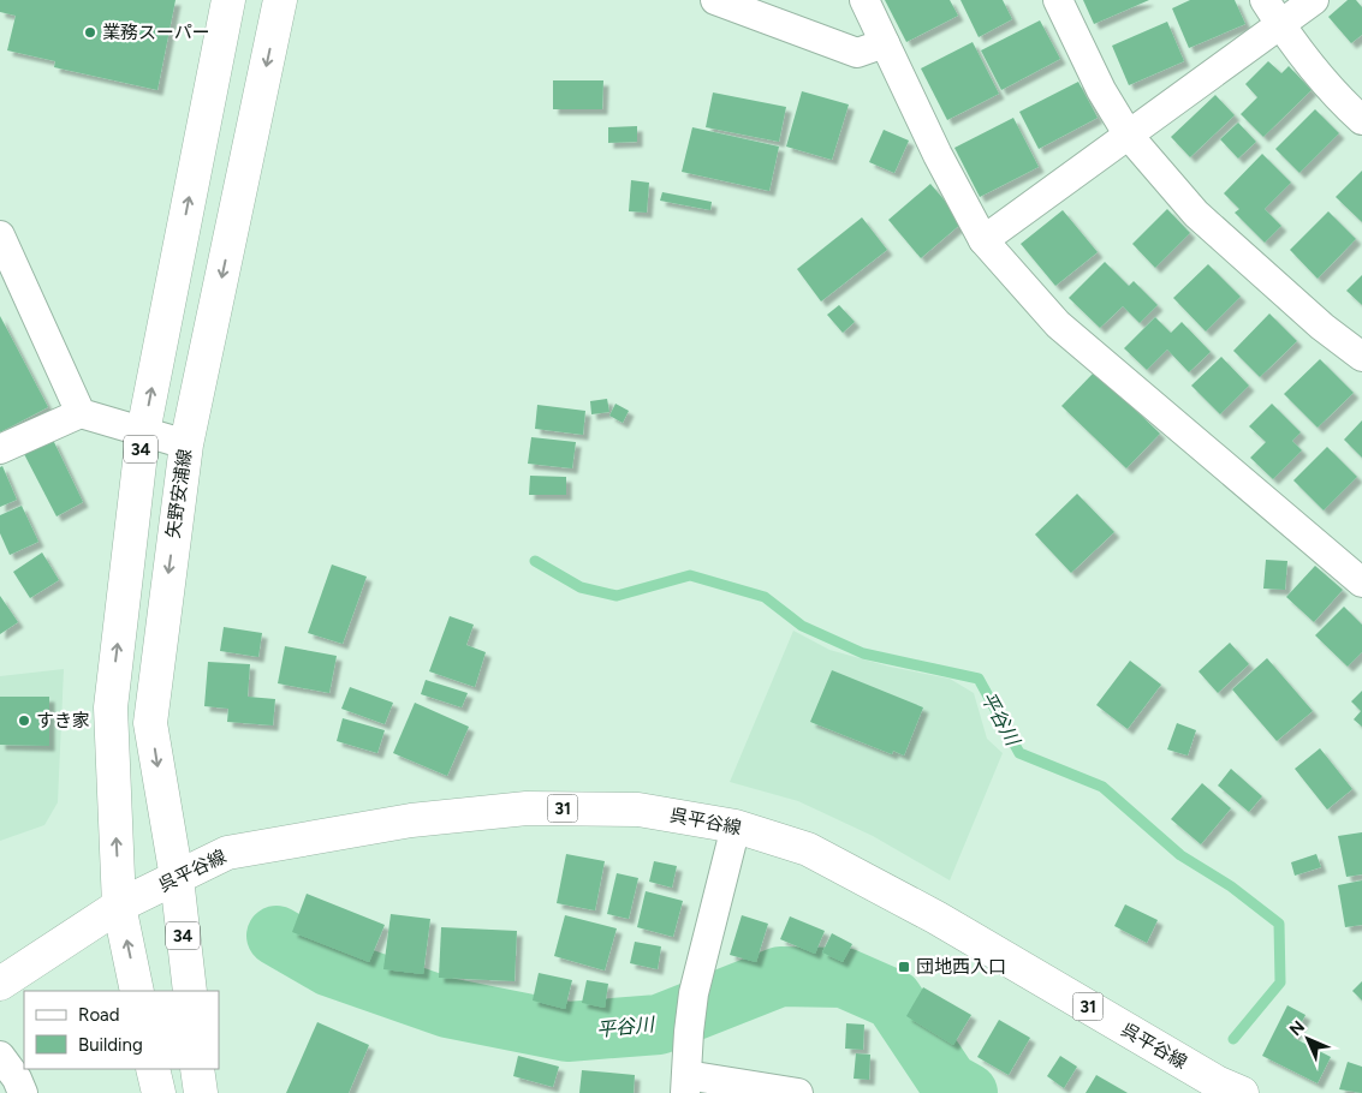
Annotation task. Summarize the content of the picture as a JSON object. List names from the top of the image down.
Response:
{
  "streets": {
    "main road": [
      "34",
      "矢野安浦線",
      "31",
      "呉平谷線"
    ]
  },
  "crossings": [
    ["34", "呉平谷線"],
    ["矢野安浦線", "呉平谷線"]
  ],
  "water": ["平谷川"],
  "places": {
    "other": ["業務スーパー", "すき家"],
    "transit": ["団地西入口"]
  },
  "legend": ["Road", "Building"],
  "north": "top left"
}
